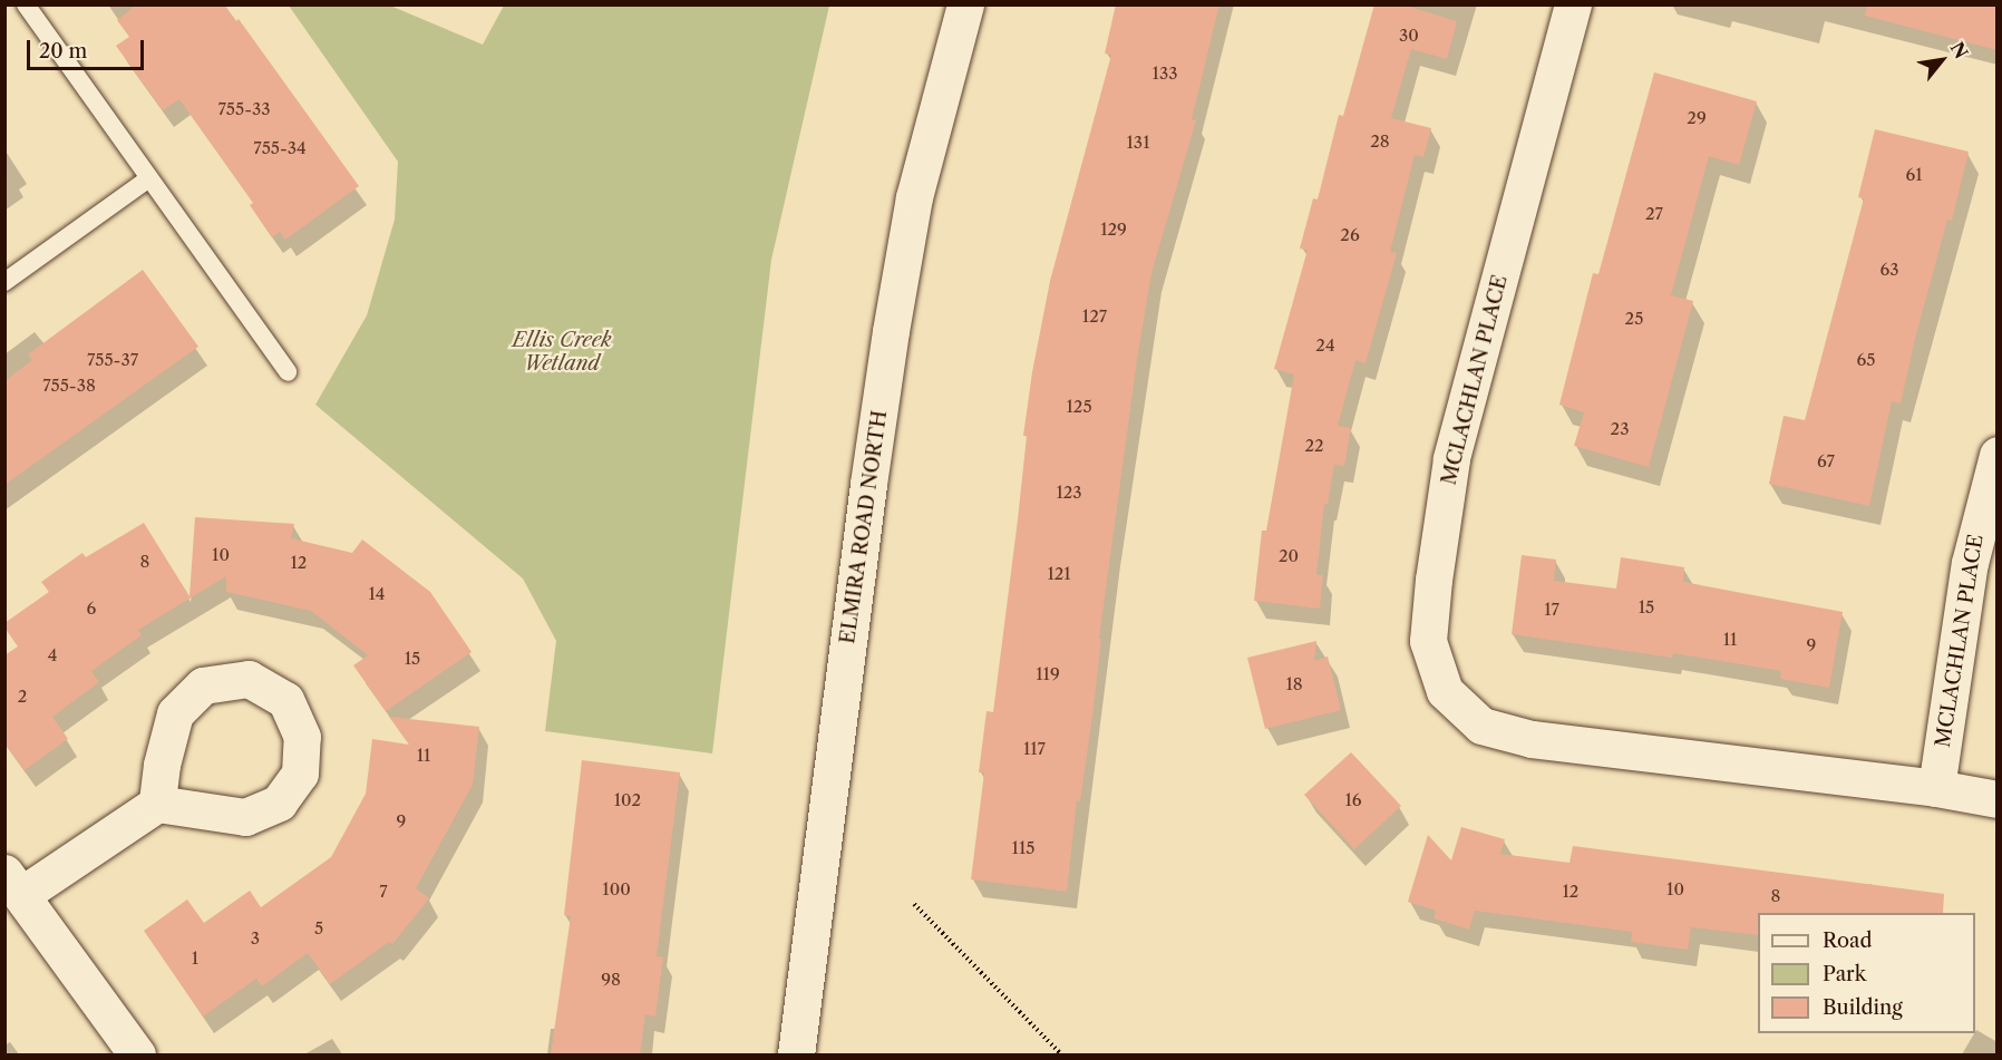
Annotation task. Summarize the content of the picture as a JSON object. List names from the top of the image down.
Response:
{
  "streets": {
    "street": ["MCLACHLAN PLACE", "ELMIRA ROAD NORTH"]
  },
  "parks": ["Ellis Creek Wetland"],
  "house_numbers": [
    "30",
    "133",
    "755-33",
    "29",
    "28",
    "131",
    "755-34",
    "61",
    "27",
    "129",
    "26",
    "63",
    "127",
    "25",
    "24",
    "755-37",
    "65",
    "755-38",
    "125",
    "23",
    "22",
    "67",
    "123",
    "10",
    "20",
    "8",
    "12",
    "121",
    "14",
    "15",
    "6",
    "17",
    "11",
    "9",
    "4",
    "15",
    "119",
    "18",
    "2",
    "117",
    "11",
    "102",
    "16",
    "9",
    "115",
    "100",
    "10",
    "7",
    "12",
    "8",
    "5",
    "3",
    "1",
    "98"
  ],
  "legend": ["Road", "Park", "Building"],
  "scale_bar": "20 m",
  "north": "top right"
}
